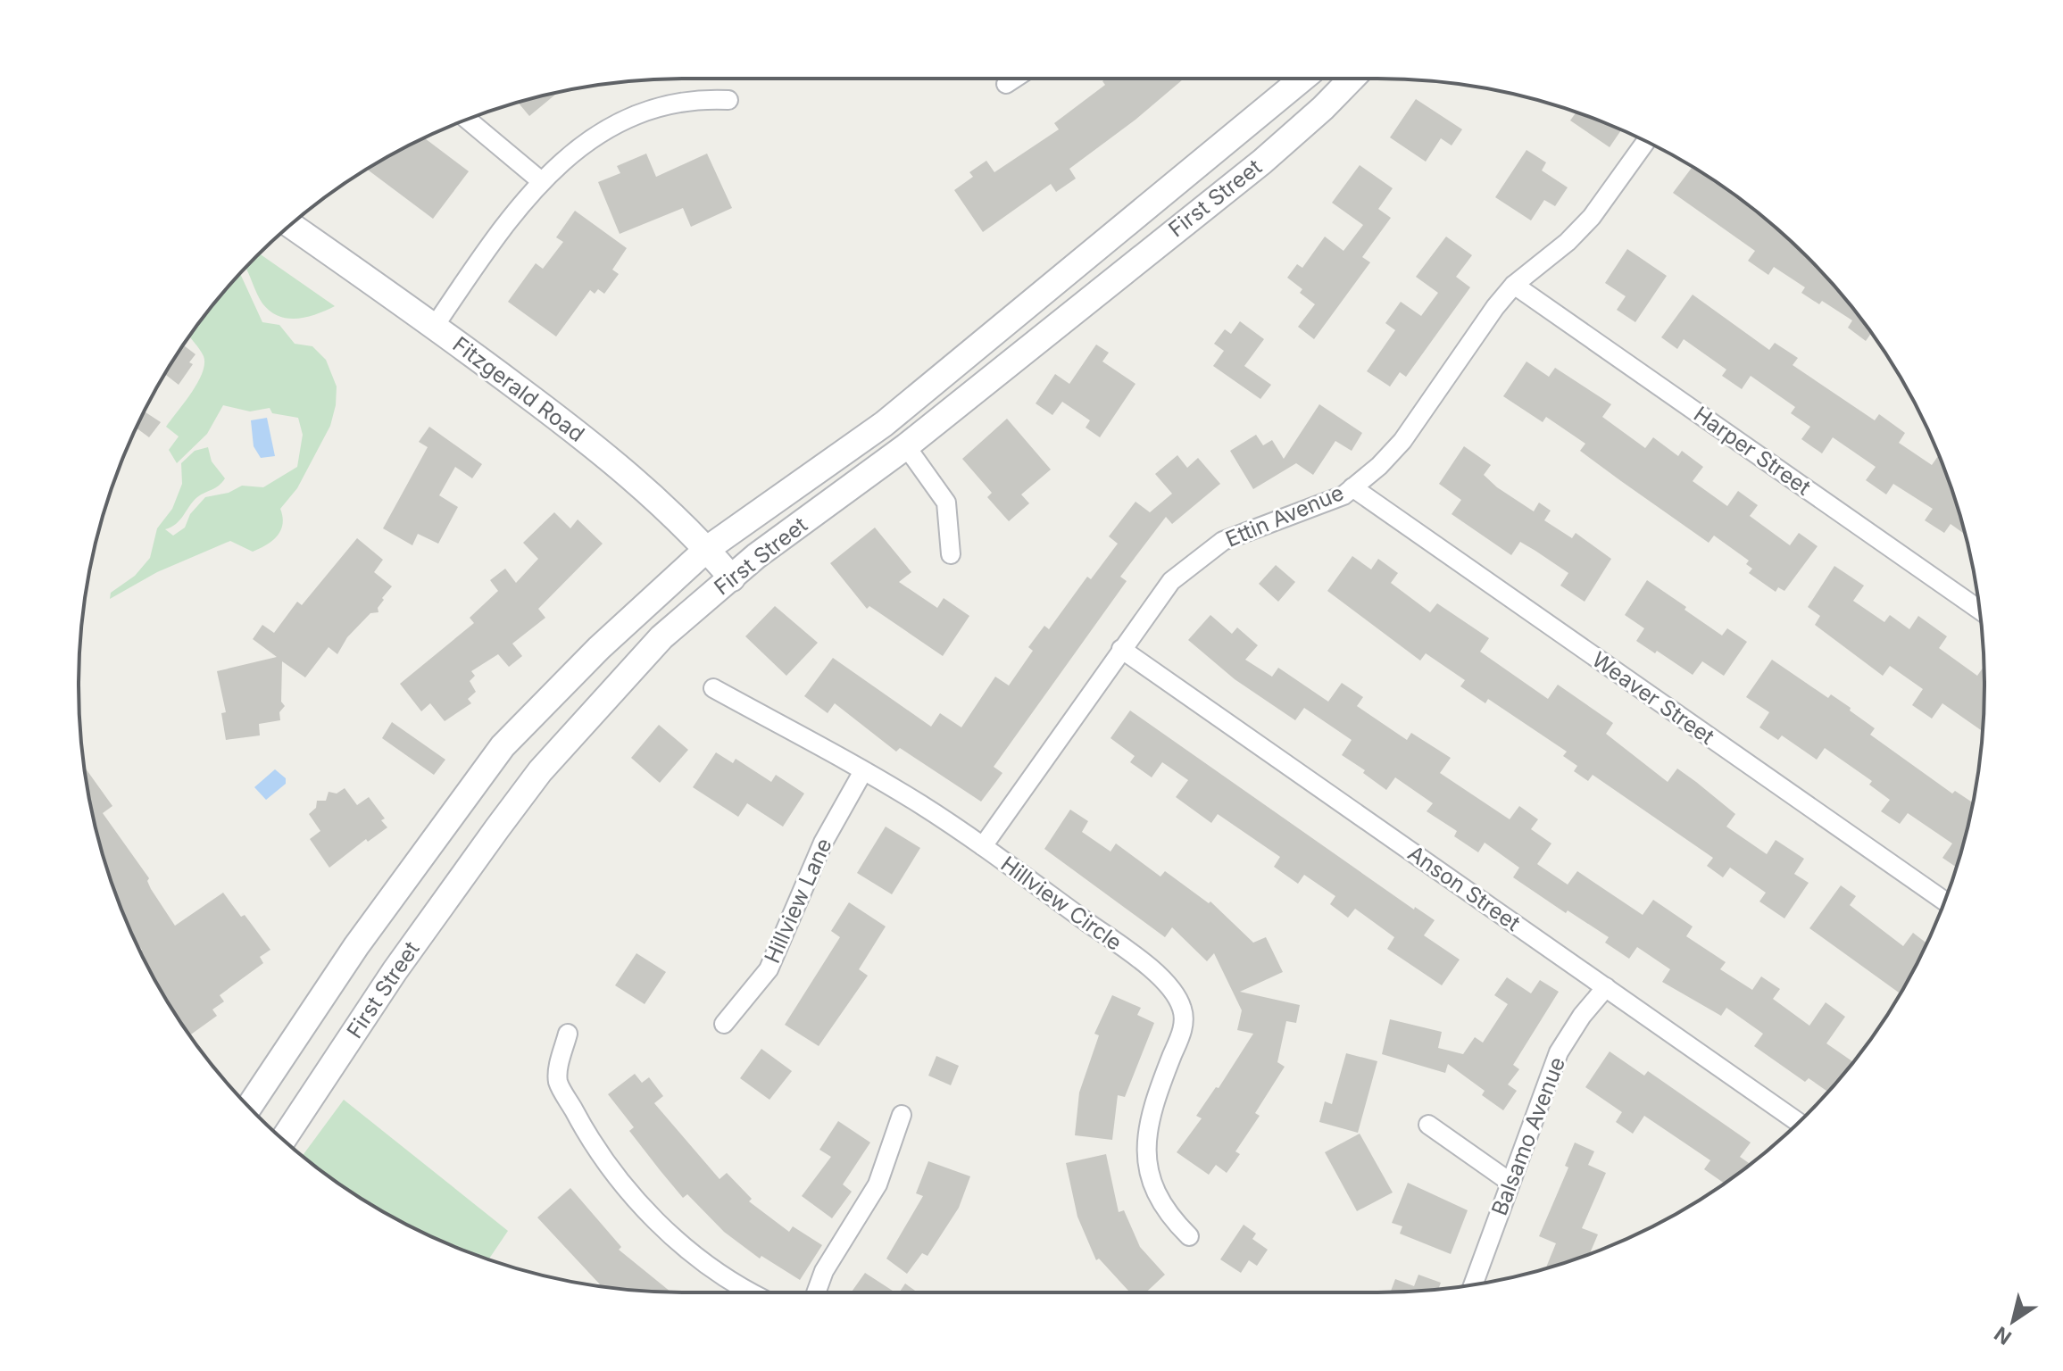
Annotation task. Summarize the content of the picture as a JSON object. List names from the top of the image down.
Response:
{
  "streets": {
    "main road": ["First Street", "Fitzgerald Road"],
    "street": [
      "Harper Street",
      "Ettin Avenue",
      "Weaver Street",
      "Anson Street",
      "Hillview Lane",
      "Hillview Circle",
      "Balsamo Avenue"
    ]
  },
  "crossings": [
    ["First Street", "Fitzgerald Road"],
    ["Harper Street", "Ettin Avenue"],
    ["Ettin Avenue", "Weaver Street"],
    ["Ettin Avenue", "Anson Street"],
    ["Ettin Avenue", "Hillview Circle"],
    ["Anson Street", "Balsamo Avenue"],
    ["Hillview Lane", "Hillview Circle"]
  ],
  "north": "bottom left"
}
